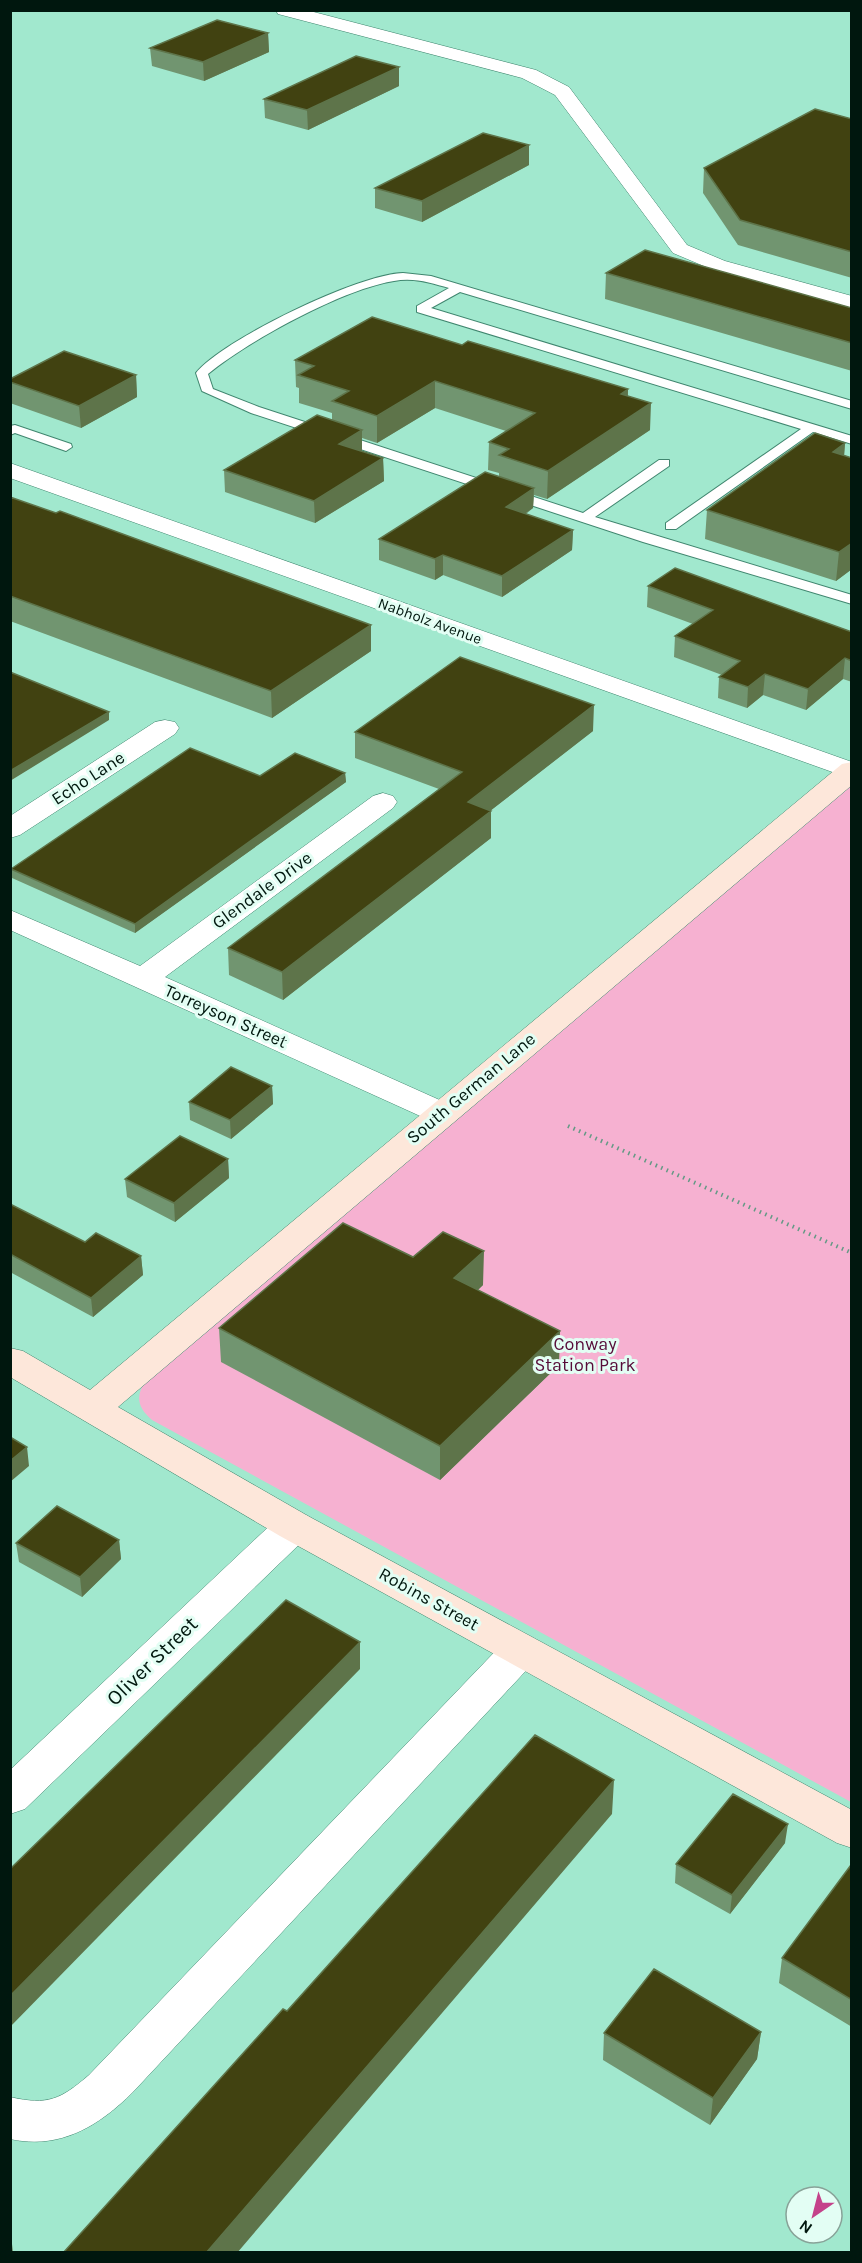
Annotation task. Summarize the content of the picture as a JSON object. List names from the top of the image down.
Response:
{
  "streets": {
    "street": [
      "Nabholz Avenue",
      "Echo Lane",
      "Glendale Drive",
      "Torreyson Street",
      "South German Lane",
      "Robins Street",
      "Oliver Street"
    ]
  },
  "crossings": [
    ["Nabholz Avenue", "South German Lane"],
    ["Glendale Drive", "Torreyson Street"],
    ["Torreyson Street", "South German Lane"],
    ["South German Lane", "Robins Street"],
    ["Robins Street", "Oliver Street"]
  ],
  "parks": ["Conway Station Park"],
  "north": "bottom left"
}
